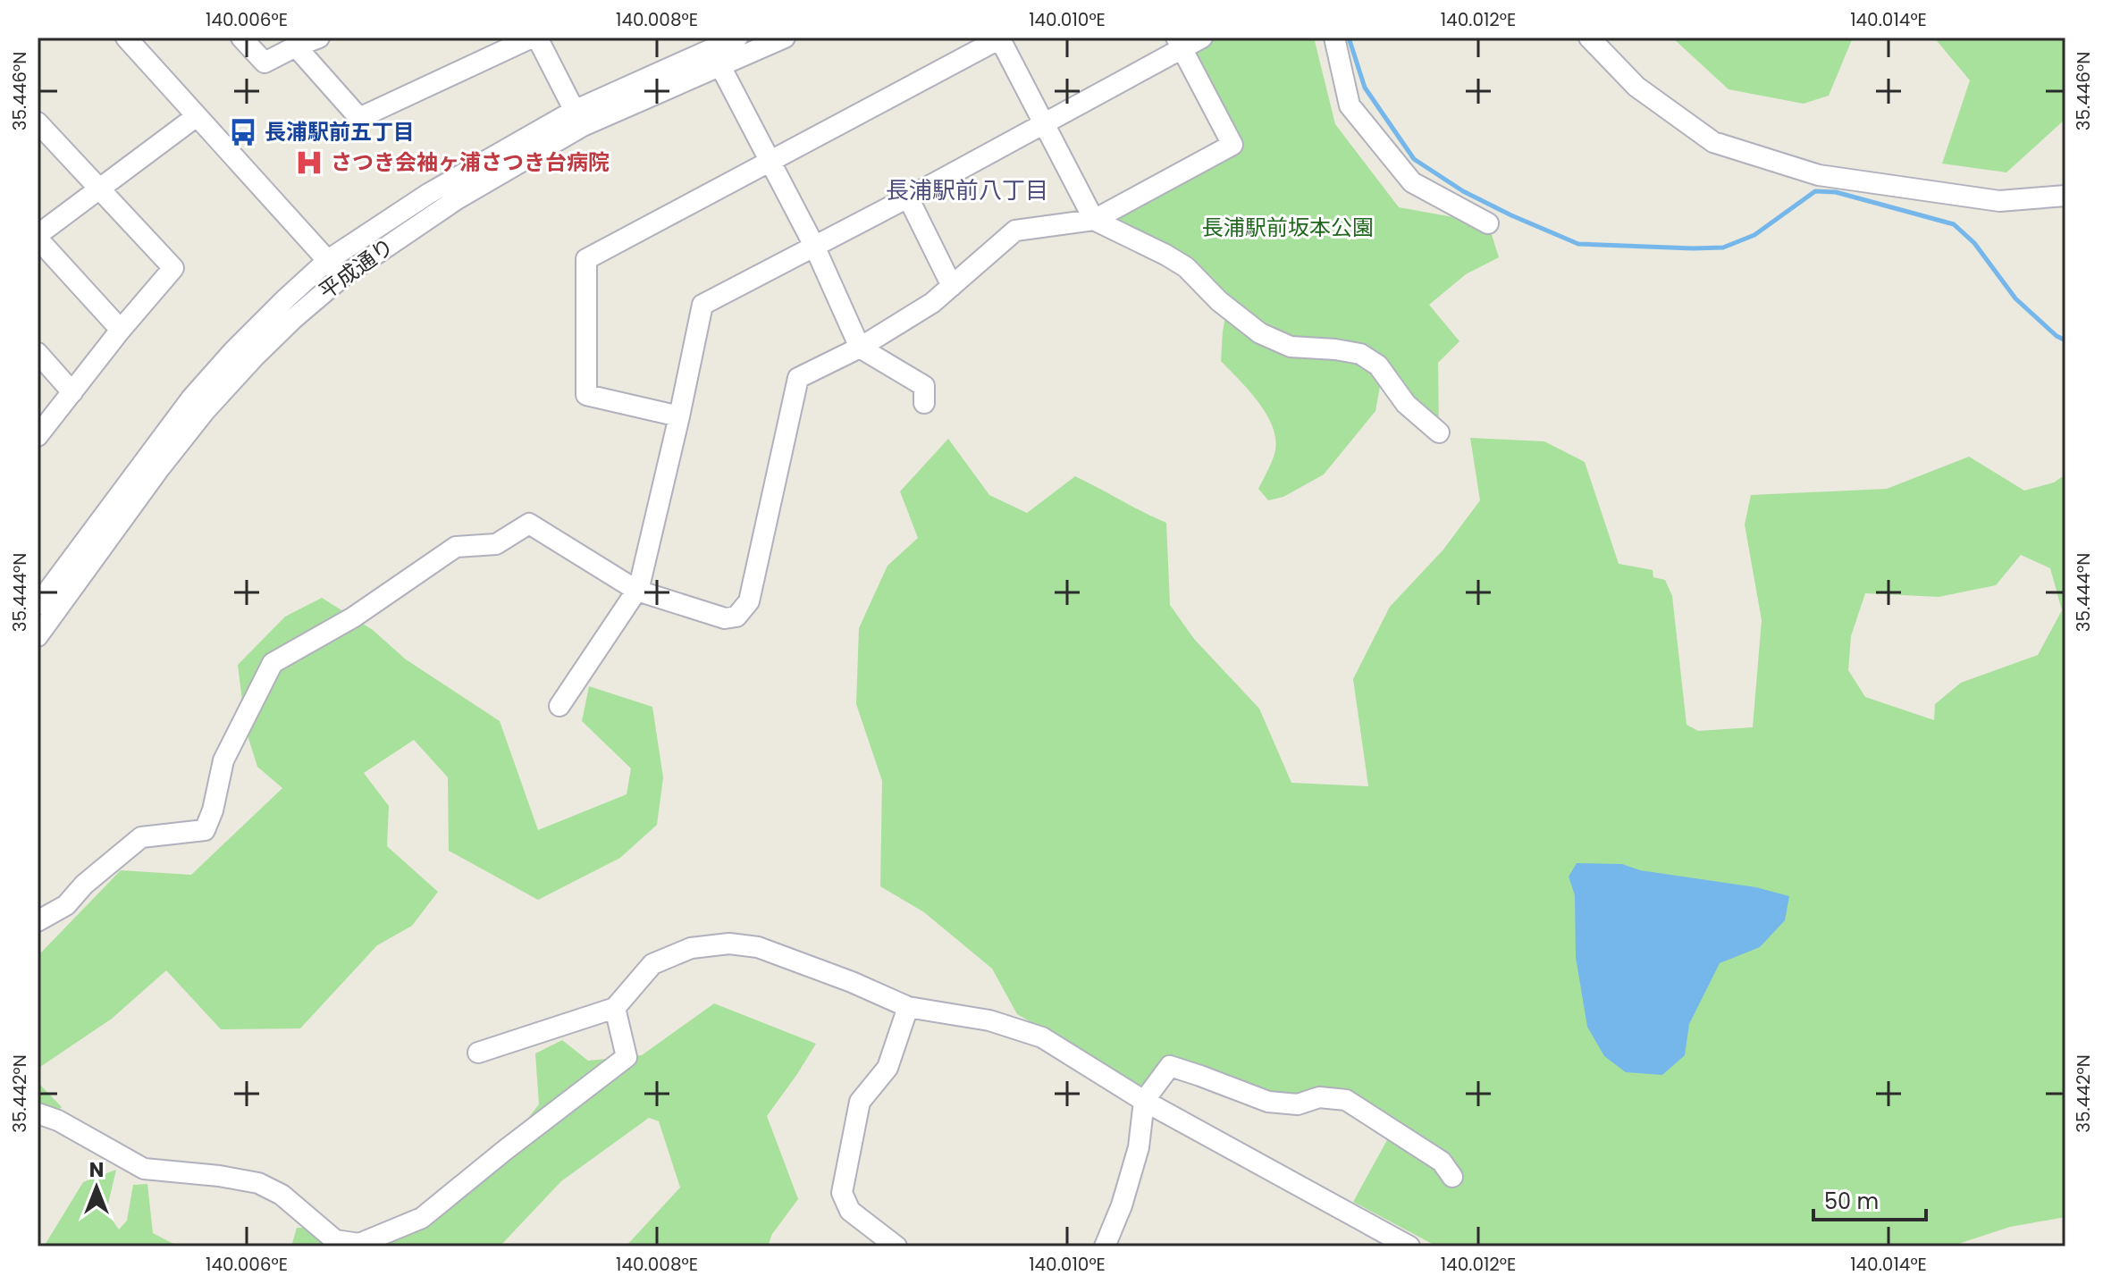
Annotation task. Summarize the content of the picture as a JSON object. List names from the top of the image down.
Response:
{
  "streets": {
    "street": ["平成通り"]
  },
  "districts": ["長浦駅前八丁目"],
  "parks": ["長浦駅前坂本公園"],
  "places": {
    "bus stop": ["長浦駅前五丁目"],
    "hospital": ["さつき会袖ヶ浦さつき台病院"]
  },
  "scale_bar": "50 m",
  "north": "top",
  "coordinates": [
    "140.006°E",
    "140.008°E",
    "140.010°E",
    "140.012°E",
    "140.014°E",
    "35.446°N",
    "35.444°N",
    "35.442°N"
  ]
}
